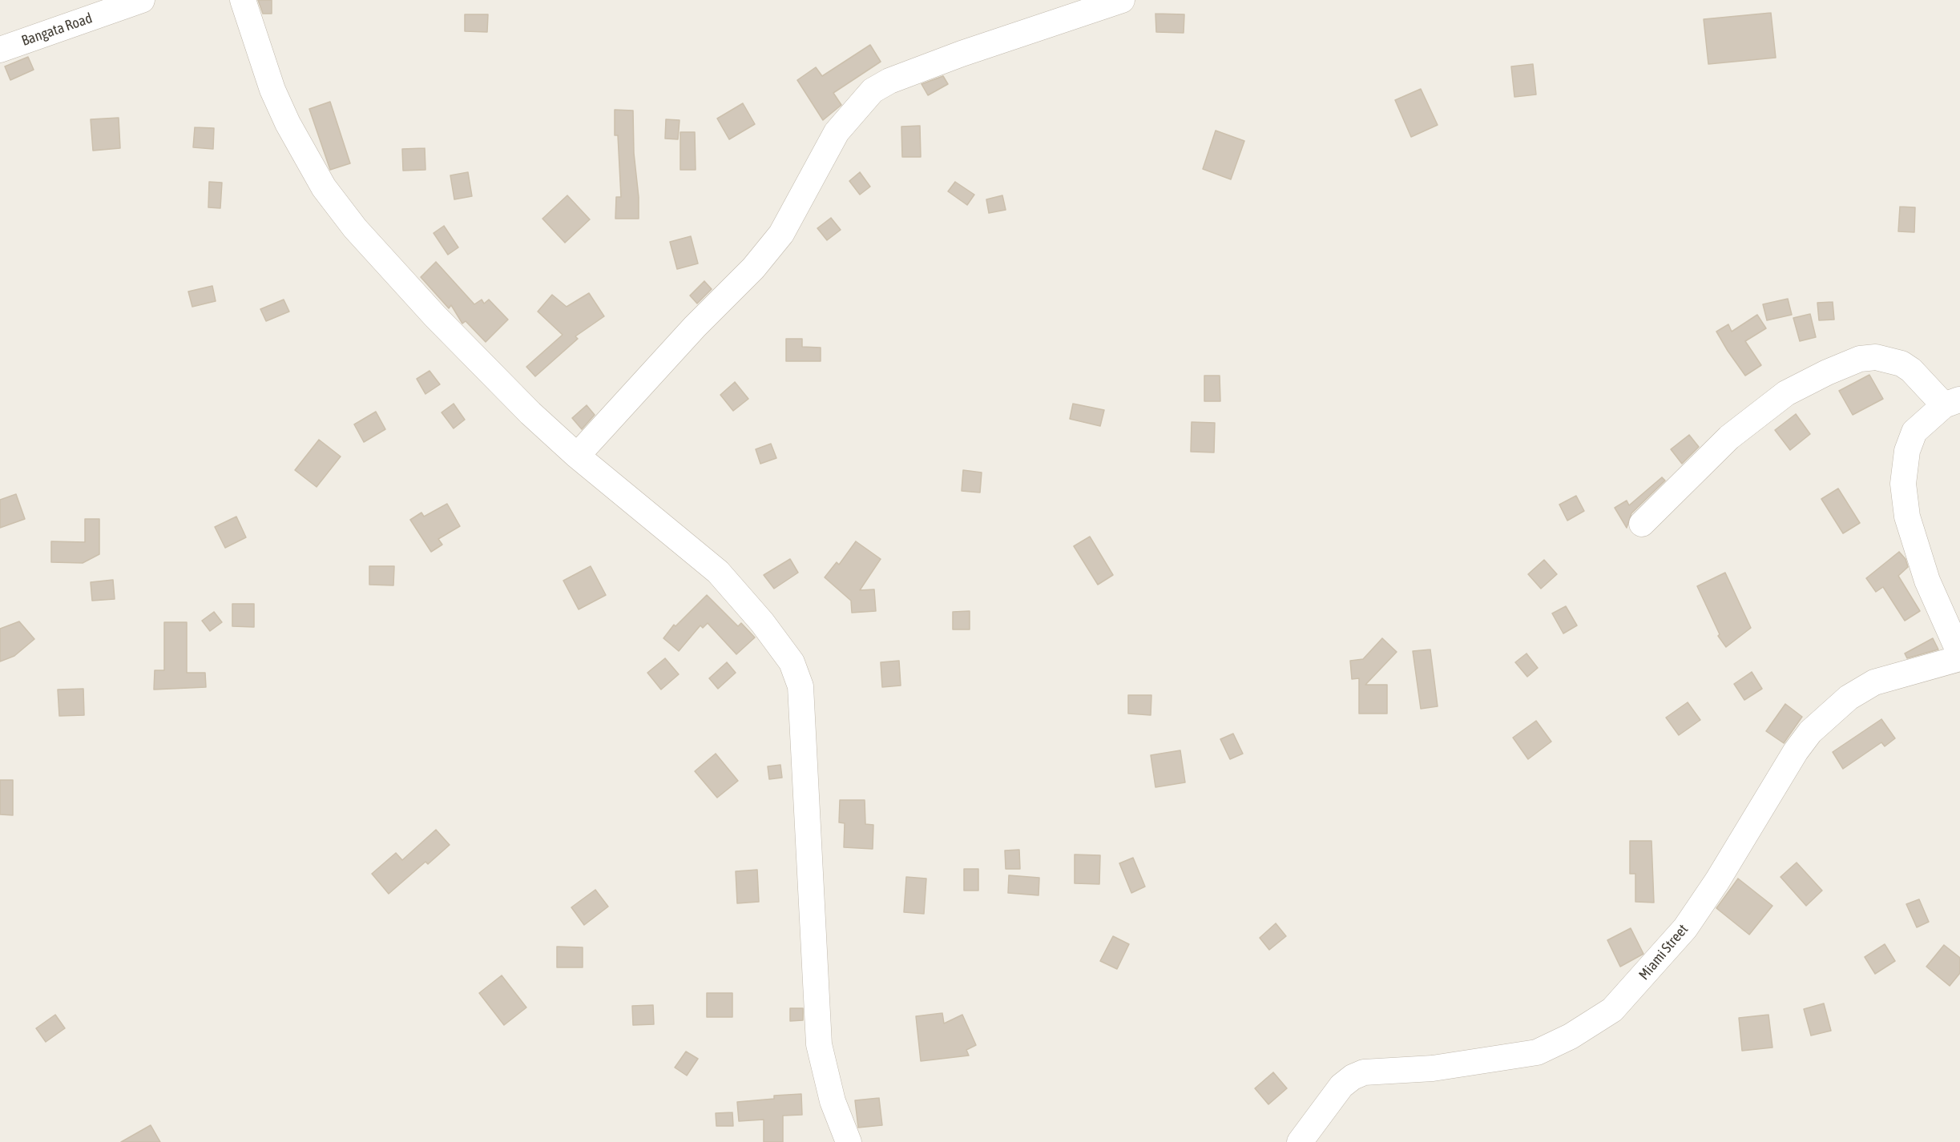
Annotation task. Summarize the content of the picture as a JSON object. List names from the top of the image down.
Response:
{
  "streets": {
    "street": ["Bangata Road", "Miami Street"]
  }
}
